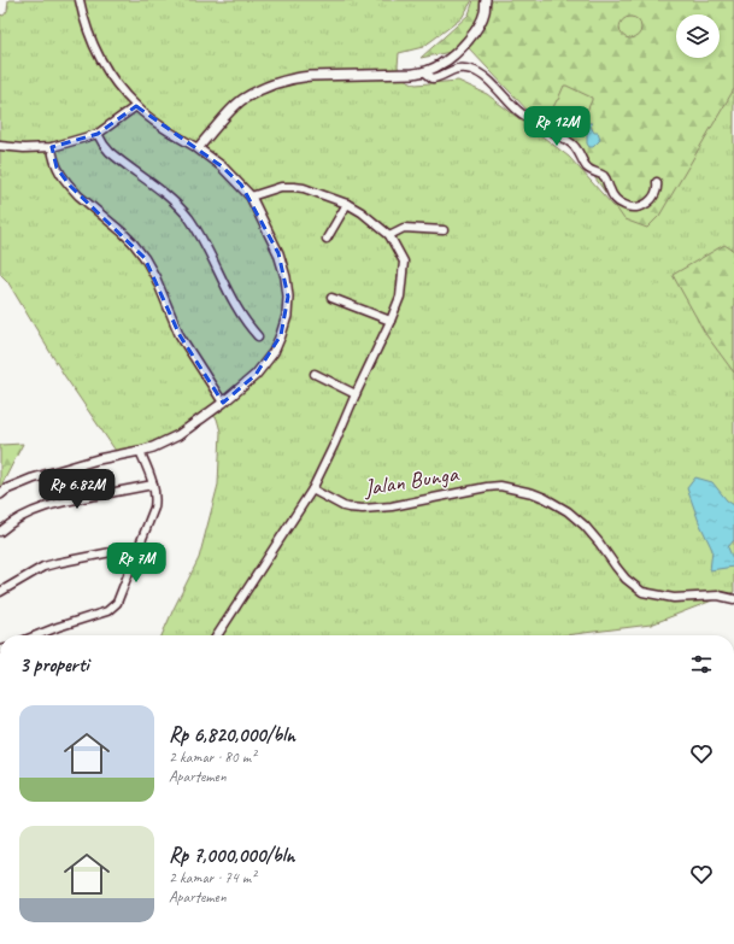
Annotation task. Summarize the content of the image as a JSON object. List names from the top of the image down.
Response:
{
  "streets": {
    "street": ["Jalan Bunga"]
  },
  "page": {
    "price": ["Rp 12M", "Rp 6.82M", "Rp 7M"],
    "heading": "3 properti",
    "list": [
      {
        "name": "Rp 6,820,000/bln",
        "note": "2 kamar · 80 m² · Apartemen"
      },
      {
        "name": "Rp 7,000,000/bln",
        "note": "2 kamar · 74 m² · Apartemen"
      }
    ]
  }
}
